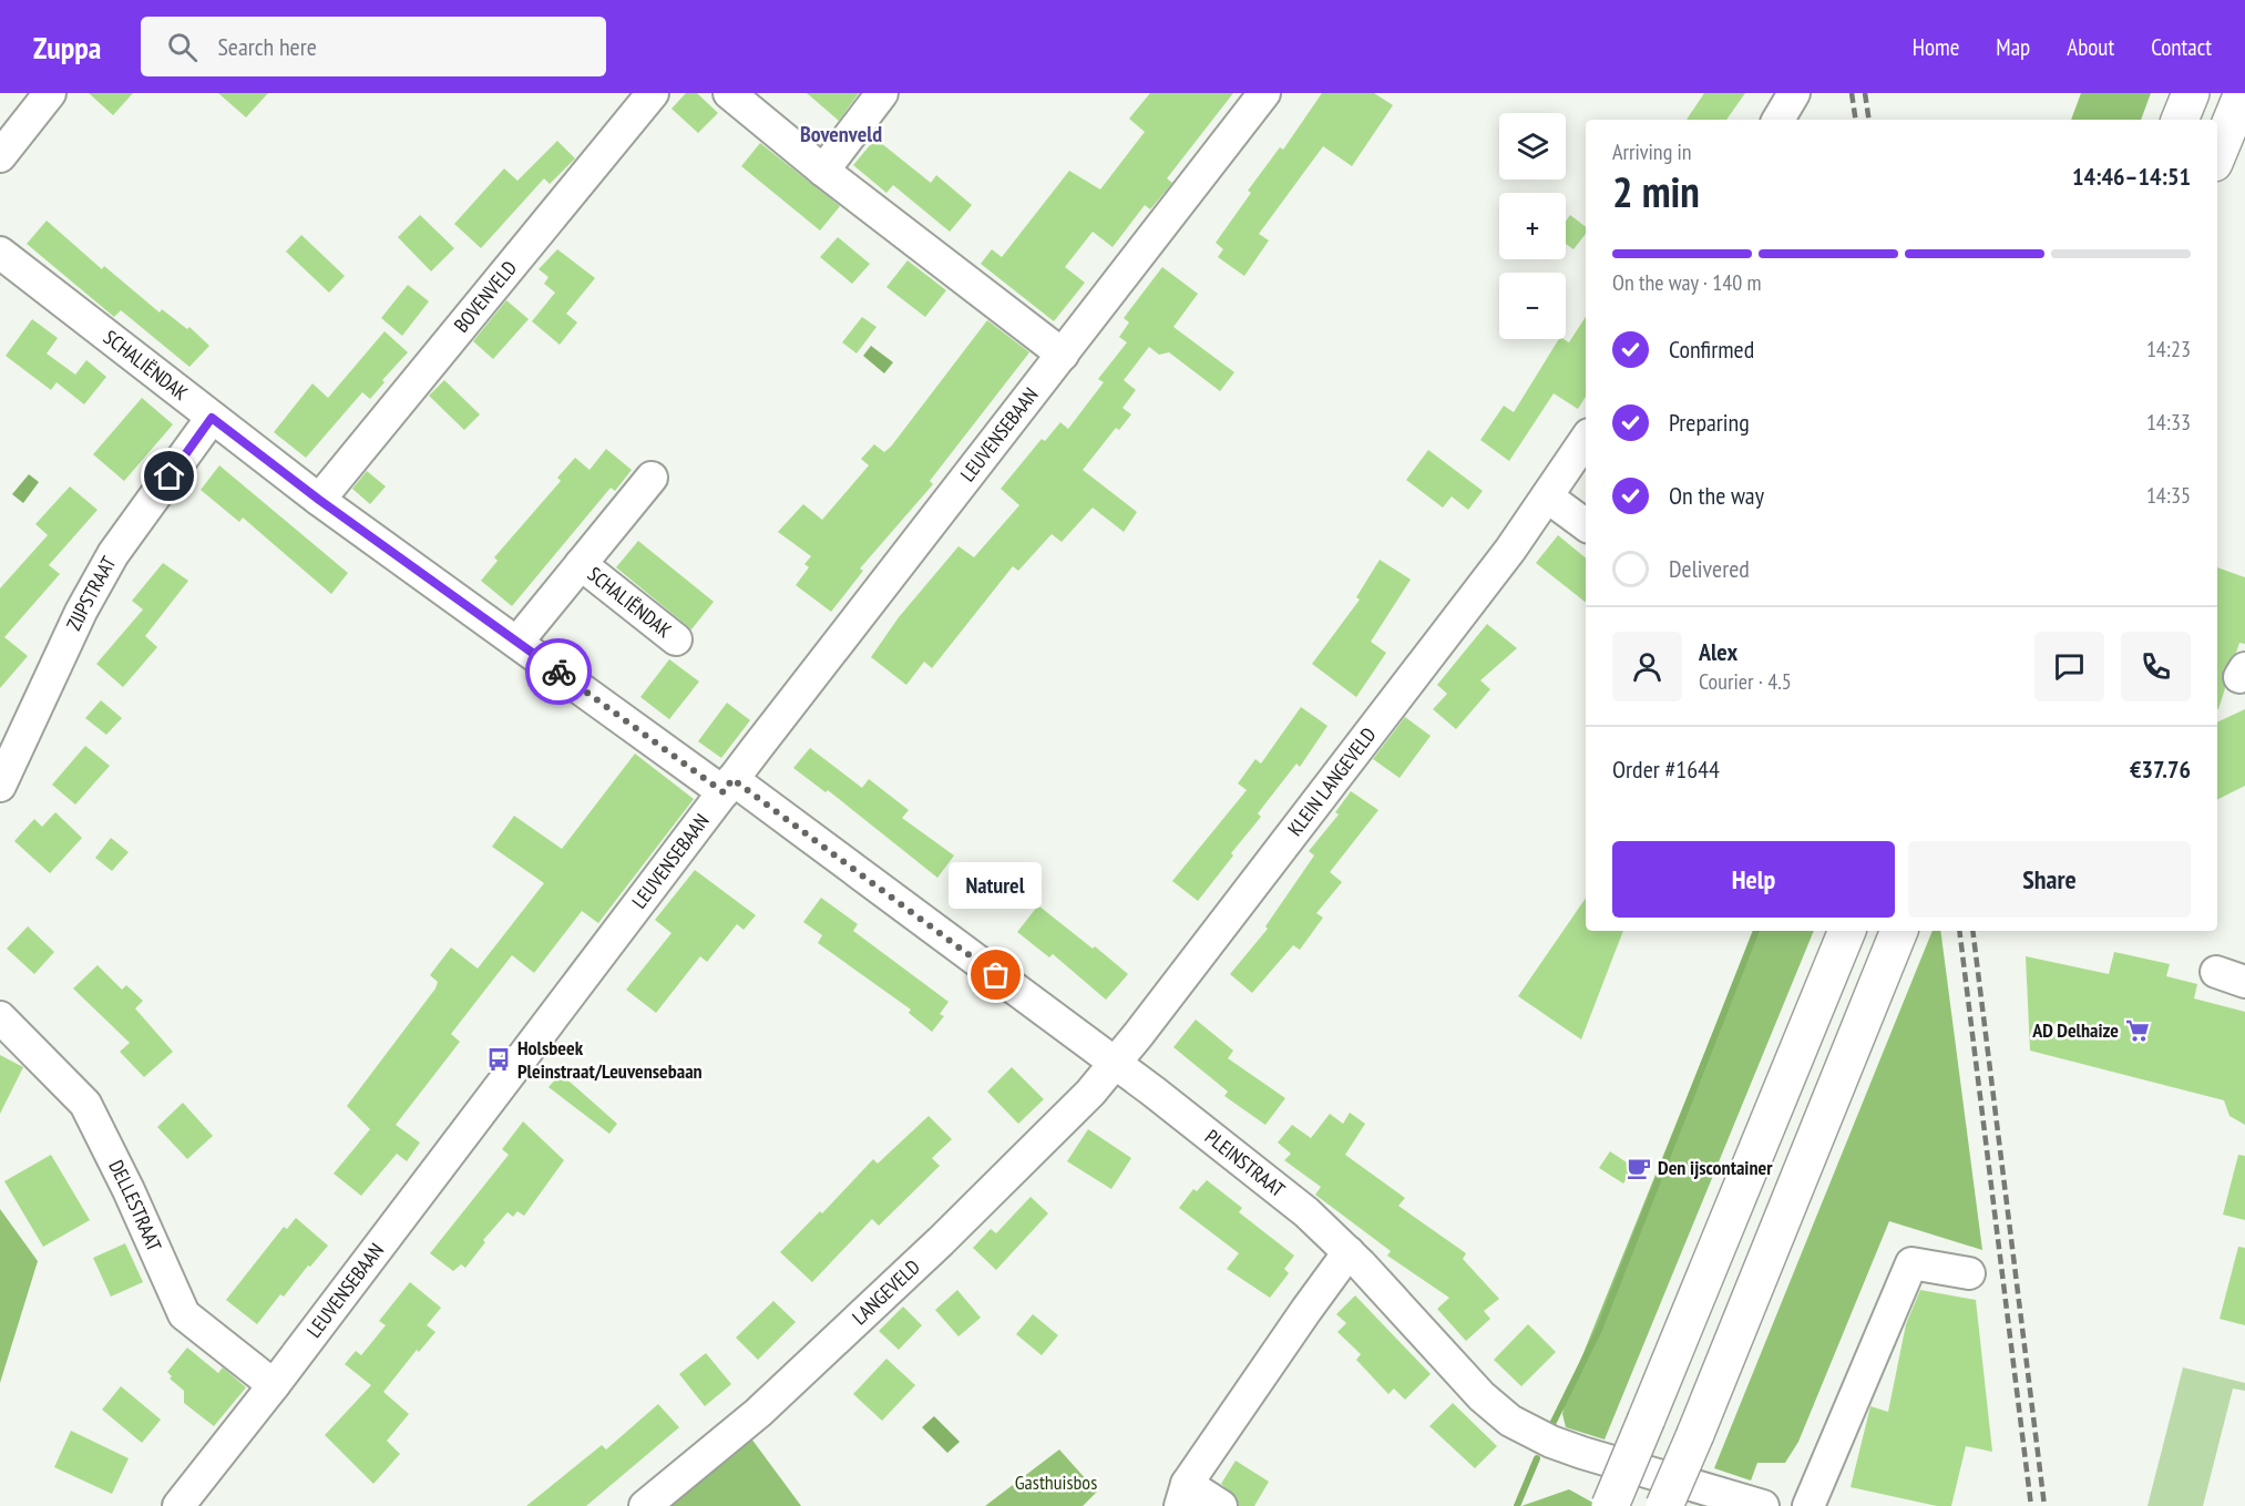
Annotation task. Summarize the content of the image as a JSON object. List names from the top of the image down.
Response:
{
  "streets": {
    "street": [
      "BOVENVELD",
      "SCHALIËNDAK",
      "LEUVENSEBAAN",
      "ZIJPSTRAAT",
      "KLEIN LANGEVELD",
      "PLEINSTRAAT",
      "DELLESTRAAT",
      "LANGEVELD"
    ]
  },
  "crossings": [
    ["BOVENVELD", "SCHALIËNDAK"],
    ["SCHALIËNDAK", "LEUVENSEBAAN"],
    ["SCHALIËNDAK", "ZIJPSTRAAT"],
    ["SCHALIËNDAK", "PLEINSTRAAT"],
    ["LEUVENSEBAAN", "PLEINSTRAAT"],
    ["LEUVENSEBAAN", "DELLESTRAAT"],
    ["KLEIN LANGEVELD", "PLEINSTRAAT"],
    ["KLEIN LANGEVELD", "LANGEVELD"],
    ["PLEINSTRAAT", "LANGEVELD"]
  ],
  "districts": ["Bovenveld"],
  "parks": ["Gasthuisbos"],
  "places": {
    "other": ["Naturel"],
    "supermarket": ["AD Delhaize"],
    "bus stop": ["Holsbeek Pleinstraat/Leuvensebaan"],
    "cafe": ["Den ijscontainer"]
  },
  "page": {
    "header": "Zuppa",
    "search": "Search here",
    "nav": [
      "Home",
      "Map",
      "About",
      "Contact"
    ],
    "map_buttons": ["+", "−"],
    "heading": ["2 min", "Arriving in", "14:46–14:51"],
    "panel": [
      "Alex",
      "Courier · 4.5",
      "Order #1644",
      "€37.76"
    ],
    "bar": "On the way · 140 m",
    "list": [
      ["Confirmed", "14:23"],
      ["Preparing", "14:33"],
      ["On the way", "14:35"],
      "Delivered"
    ],
    "buttons": ["Help", "Share"],
    "bubble": "Naturel"
  }
}
